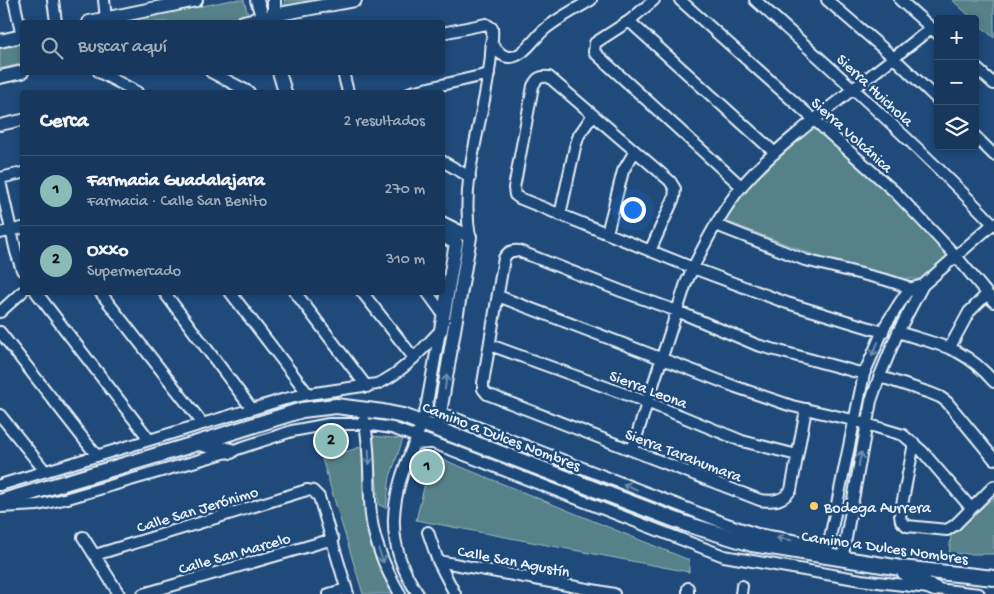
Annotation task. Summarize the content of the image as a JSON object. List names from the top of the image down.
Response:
{
  "streets": {
    "main road": ["Camino a Dulces Nombres"],
    "street": [
      "Sierra Huichola",
      "Sierra Volcánica",
      "Sierra Leona",
      "Sierra Tarahumara",
      "Calle San Jerónimo",
      "Calle San Marcelo",
      "Calle San Agustín"
    ]
  },
  "crossings": [
    ["Sierra Leona", "Sierra Tarahumara"],
    ["Calle San Jerónimo", "Calle San Marcelo"]
  ],
  "places": ["Bodega Aurrera"],
  "page": {
    "map_buttons": ["+", "−"],
    "search": "Buscar aquí",
    "heading": ["Cerca", "2 resultados"],
    "list": [
      {
        "mark": "1",
        "name": "Farmacia Guadalajara",
        "note": "Farmacia · Calle San Benito",
        "value": "270 m"
      },
      {
        "mark": "2",
        "name": "Oxxo",
        "note": "Supermercado",
        "value": "310 m"
      }
    ],
    "pins": ["2", "1"]
  }
}
